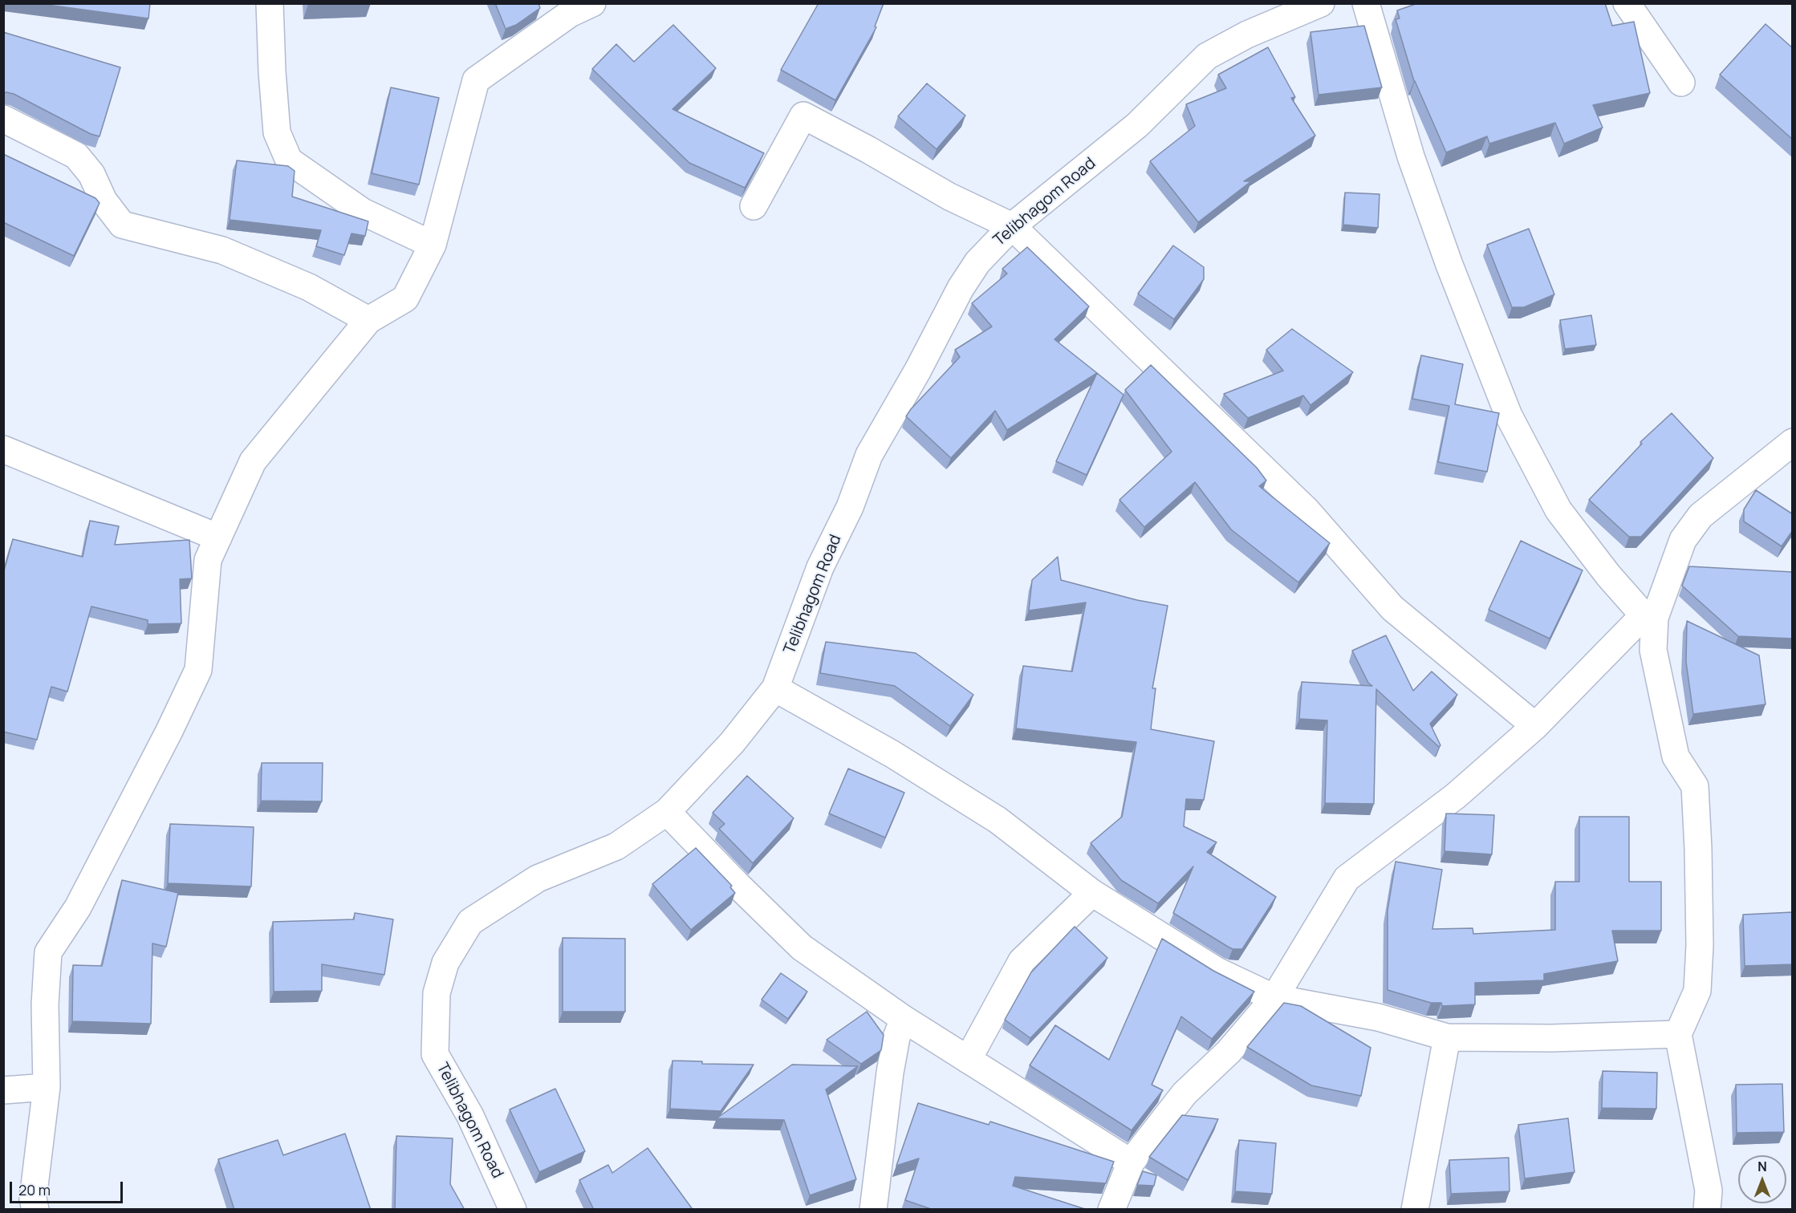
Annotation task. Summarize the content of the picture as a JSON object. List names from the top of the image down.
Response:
{
  "streets": {
    "street": ["Telibhagom Road"]
  },
  "scale_bar": "20 m",
  "north": "top"
}
